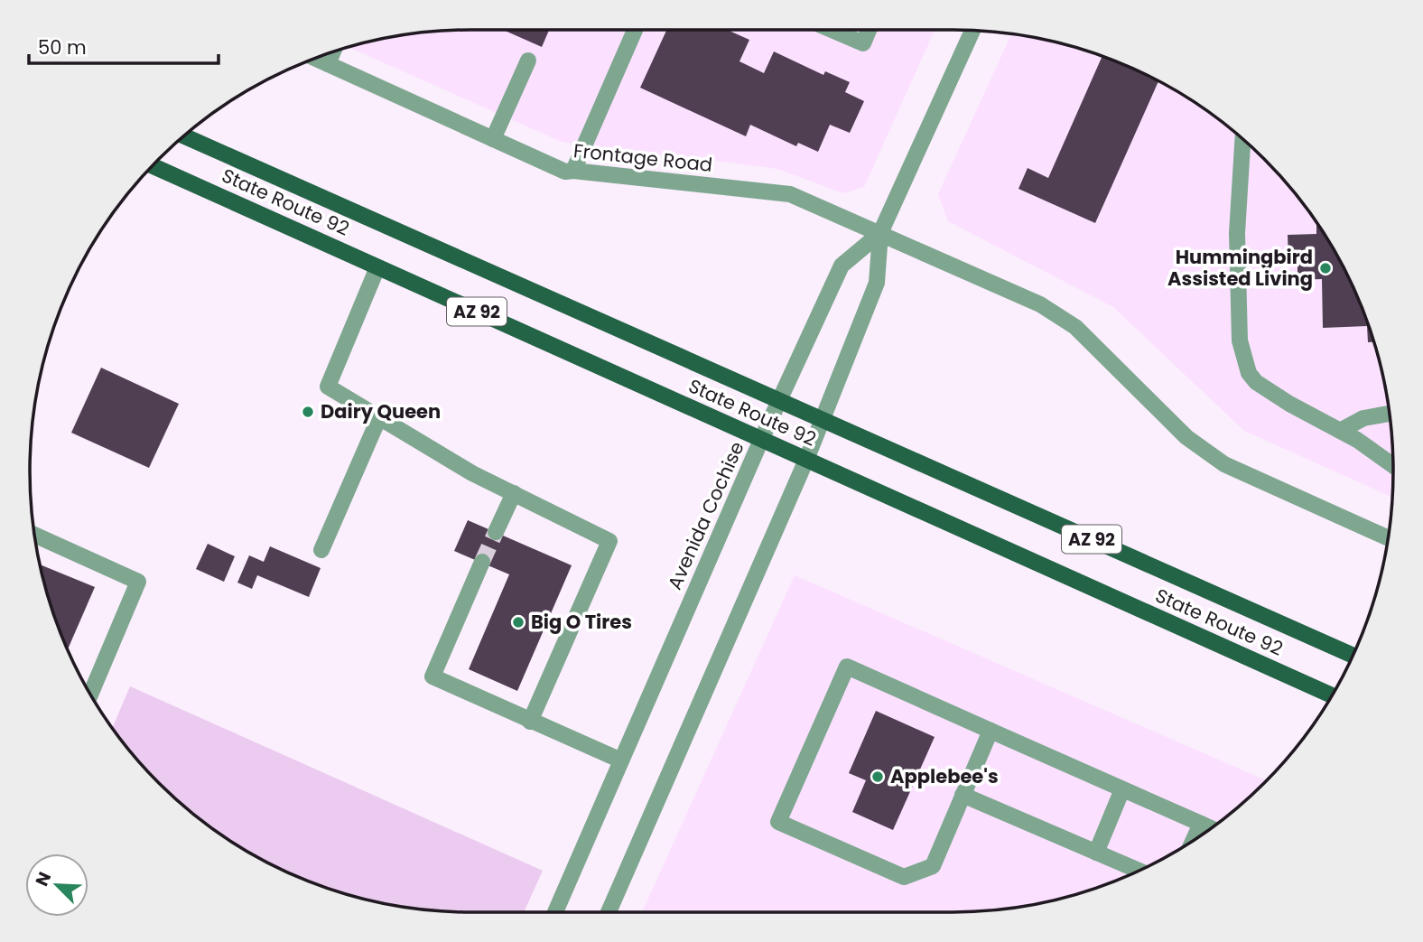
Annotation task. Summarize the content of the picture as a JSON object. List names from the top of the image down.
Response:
{
  "streets": {
    "main road": ["State Route 92", "AZ 92"],
    "street": ["Frontage Road", "Avenida Cochise"]
  },
  "crossings": [
    ["Frontage Road", "Avenida Cochise"],
    ["State Route 92", "Avenida Cochise"]
  ],
  "places": [
    "Hummingbird Assisted Living",
    "Dairy Queen",
    "Big O Tires",
    "Applebee's"
  ],
  "scale_bar": "50 m",
  "north": "top left"
}
